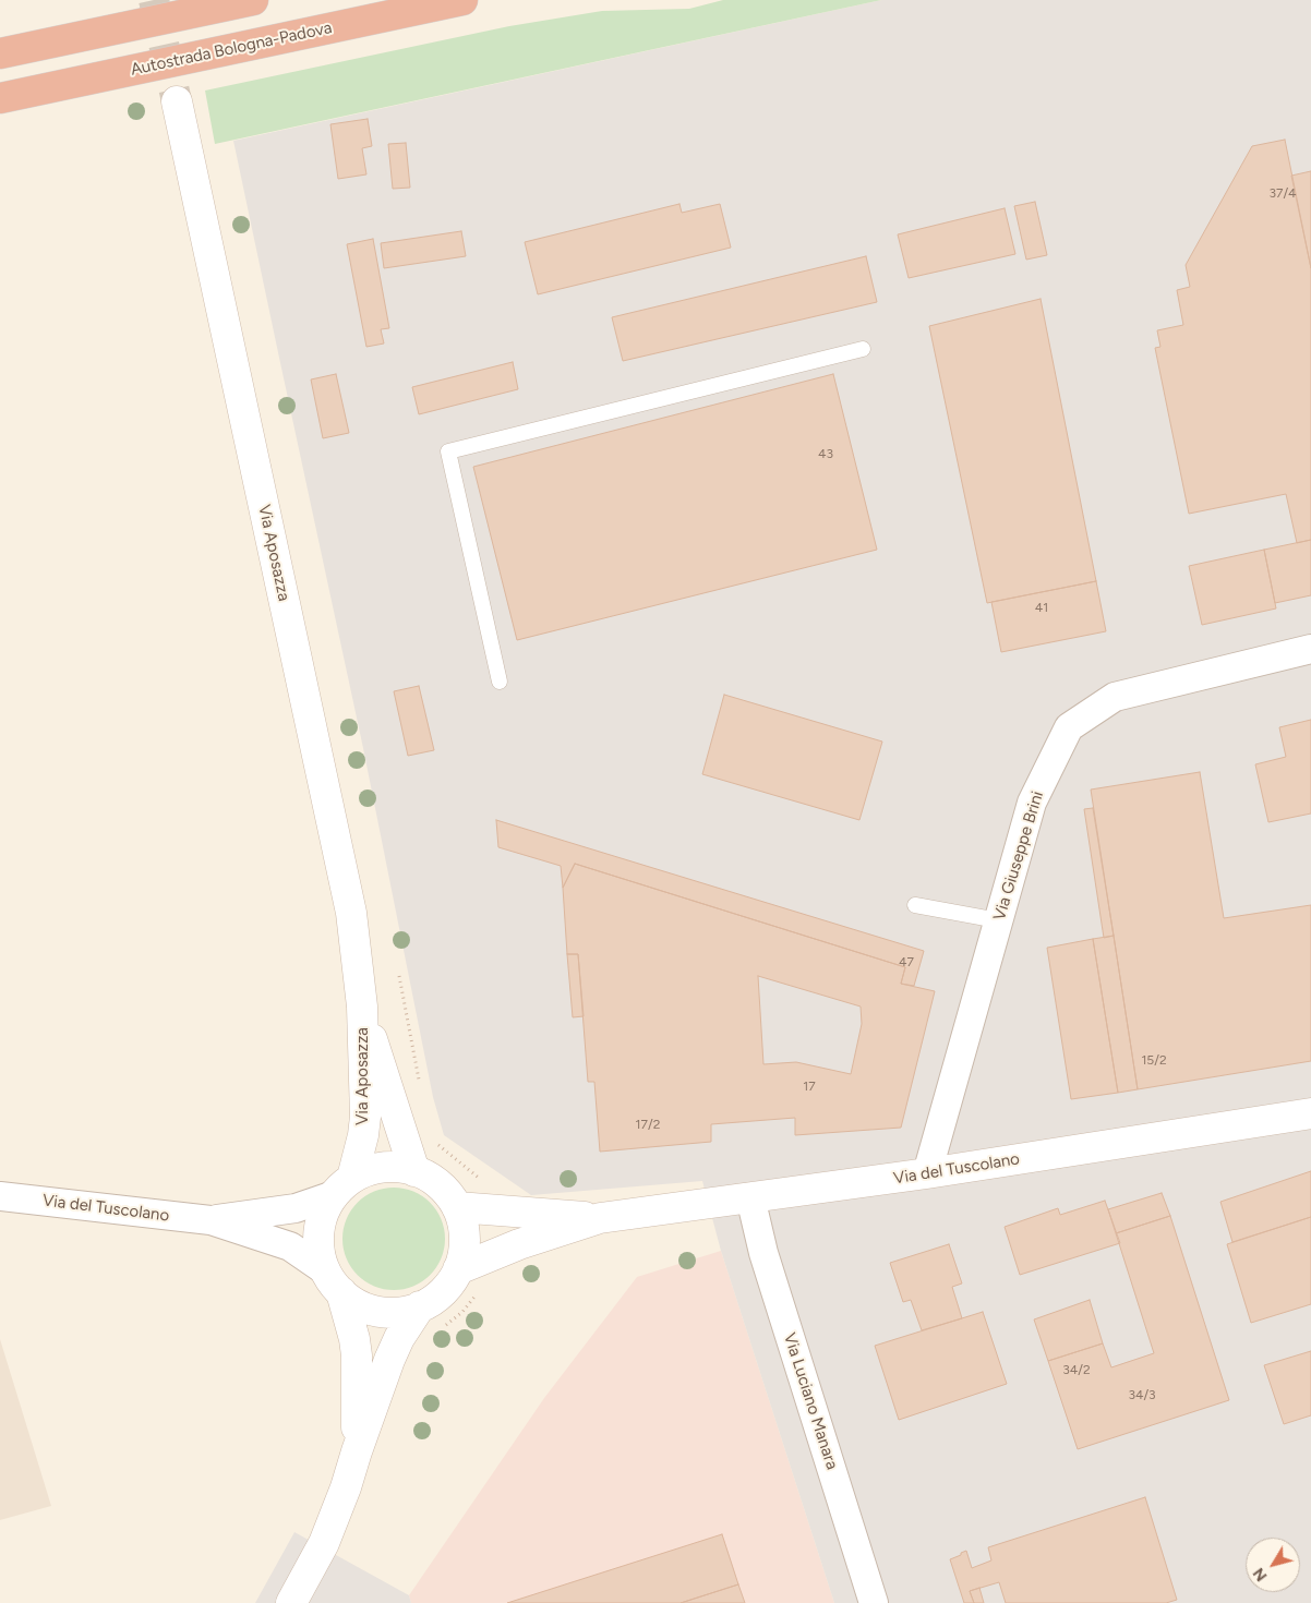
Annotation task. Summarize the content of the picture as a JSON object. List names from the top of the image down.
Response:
{
  "streets": {
    "highway": ["Autostrada Bologna-Padova"],
    "street": [
      "Via Aposazza",
      "Via Giuseppe Brini",
      "Via del Tuscolano",
      "Via Luciano Manara"
    ]
  },
  "crossings": [
    ["Via Aposazza", "Via del Tuscolano"],
    ["Via Giuseppe Brini", "Via del Tuscolano"],
    ["Via del Tuscolano", "Via Luciano Manara"]
  ],
  "house_numbers": [
    "37/4",
    "43",
    "41",
    "47",
    "15/2",
    "17",
    "17/2",
    "34/2",
    "34/3"
  ],
  "north": "bottom left"
}
